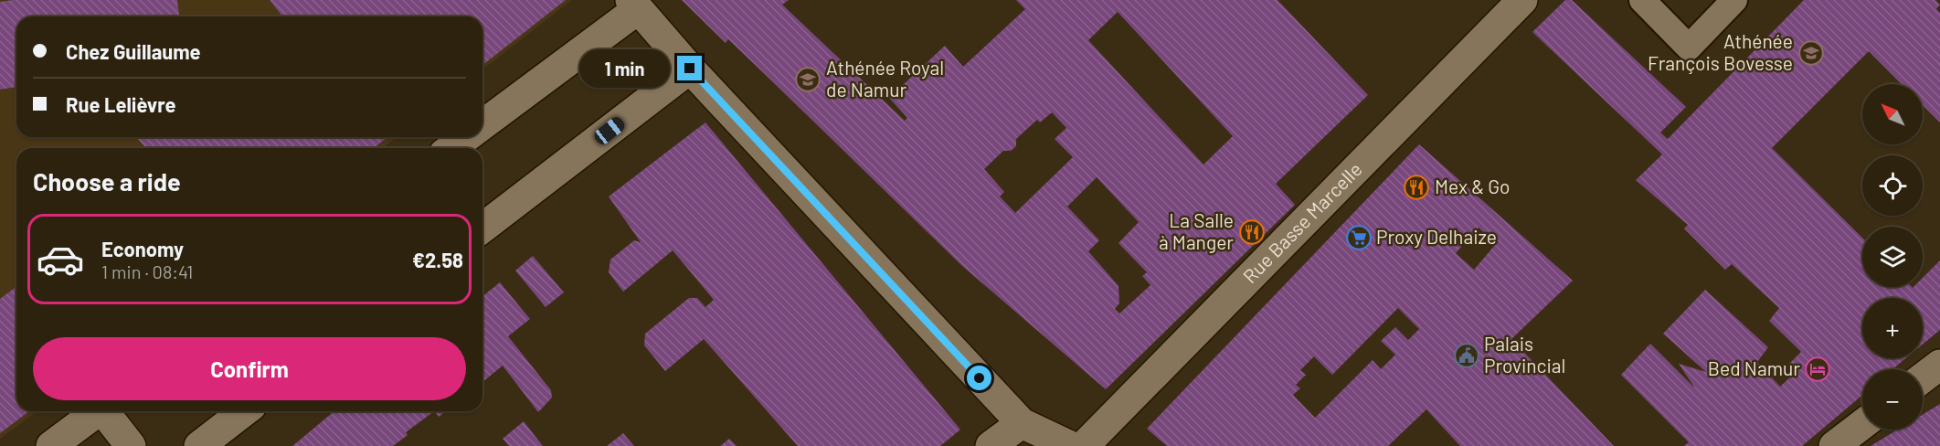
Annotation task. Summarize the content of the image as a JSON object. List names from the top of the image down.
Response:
{
  "streets": {
    "street": ["Rue Basse Marcelle"]
  },
  "places": {
    "school or university": ["Athénée François Bovesse", "Athénée Royal de Namur"],
    "restaurant": ["Mex & Go", "La Salle à Manger"],
    "supermarket": ["Proxy Delhaize"],
    "public building": ["Palais Provincial"],
    "hotel": ["Bed Namur"]
  },
  "north": "top left",
  "page": {
    "banner": ["Chez Guillaume", "Rue Lelièvre"],
    "bubble": "1 min",
    "map_buttons": ["+", "−"],
    "heading": "Choose a ride",
    "list": [
      {
        "name": "Economy",
        "note": "1 min · 08:41",
        "value": "€2.58"
      }
    ],
    "buttons": "Confirm"
  }
}
